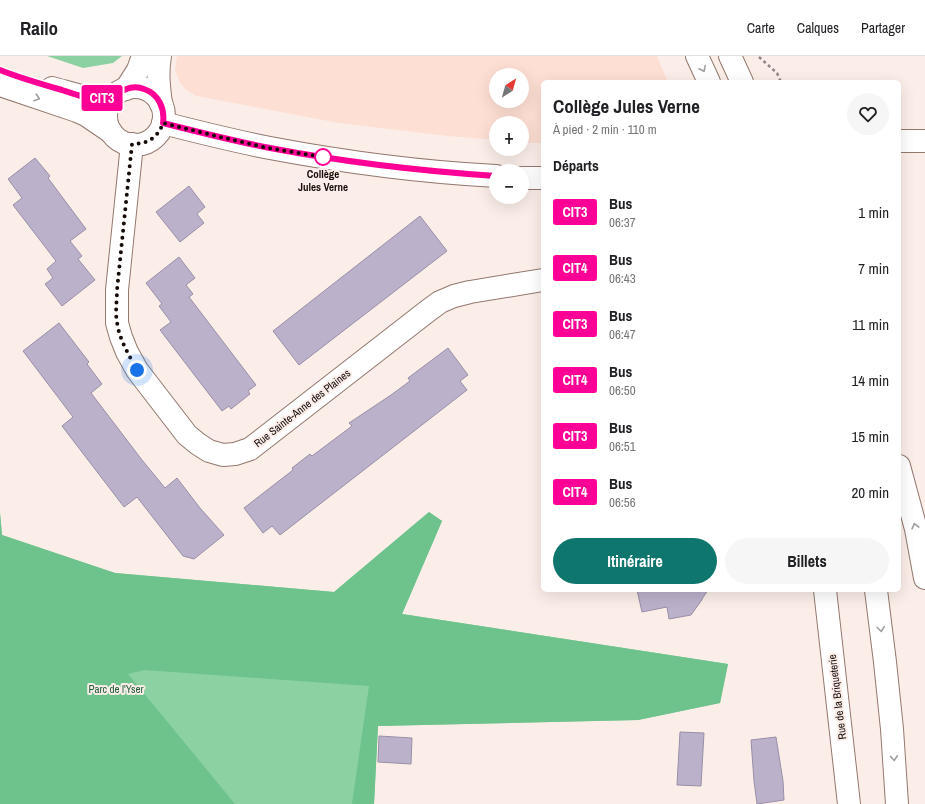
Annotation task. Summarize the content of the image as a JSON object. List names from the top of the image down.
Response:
{
  "streets": {
    "street": ["Rue Sainte-Anne des Plaines", "Rue de la Briqueterie"]
  },
  "parks": ["Parc de l'Yser"],
  "places": ["Collège Jules Verne"],
  "lines": ["bus line CIT3"],
  "north": "top right",
  "page": {
    "header": "Railo",
    "nav": ["Carte", "Calques", "Partager"],
    "on_map": "CIT3",
    "map_buttons": ["+", "−"],
    "heading": [
      ["Collège Jules Verne", "À pied · 2 min · 110 m"],
      "Départs"
    ],
    "list": [
      {
        "mark": "CIT3",
        "name": "Bus",
        "note": "06:37",
        "value": "1 min"
      },
      {
        "mark": "CIT4",
        "name": "Bus",
        "note": "06:43",
        "value": "7 min"
      },
      {
        "mark": "CIT3",
        "name": "Bus",
        "note": "06:47",
        "value": "11 min"
      },
      {
        "mark": "CIT4",
        "name": "Bus",
        "note": "06:50",
        "value": "14 min"
      },
      {
        "mark": "CIT3",
        "name": "Bus",
        "note": "06:51",
        "value": "15 min"
      },
      {
        "mark": "CIT4",
        "name": "Bus",
        "note": "06:56",
        "value": "20 min"
      }
    ],
    "buttons": ["Itinéraire", "Billets"]
  }
}
